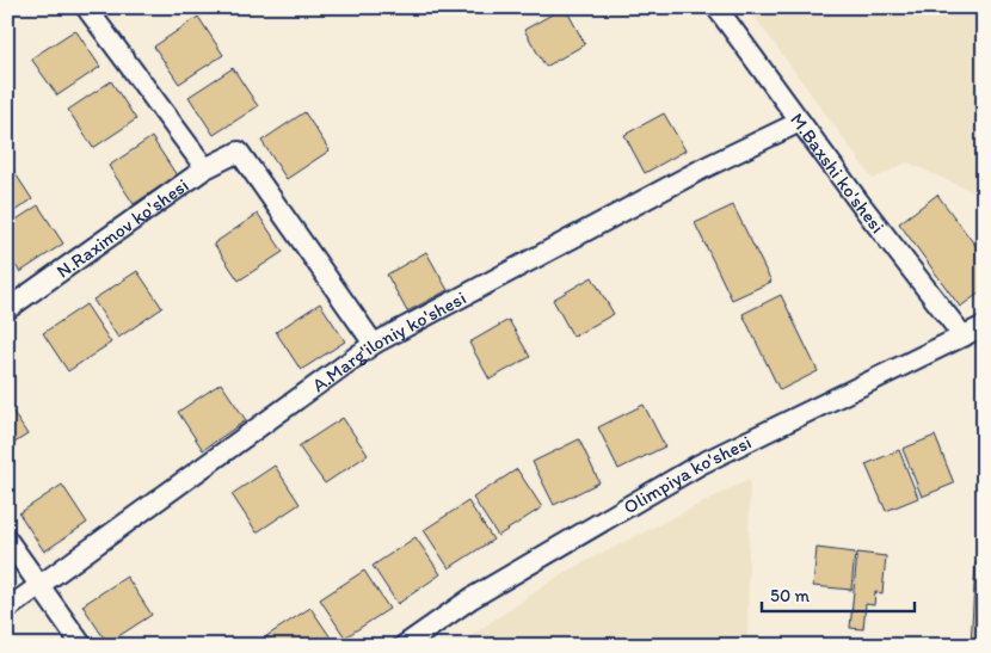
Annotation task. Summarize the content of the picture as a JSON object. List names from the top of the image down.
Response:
{
  "streets": {
    "street": [
      "M.Baxshi ko'shesi",
      "N.Raximov ko'shesi",
      "A.Marg'iloniy ko'shesi",
      "Olimpiya ko'shesi"
    ]
  },
  "crossings": [
    ["M.Baxshi ko'shesi", "A.Marg'iloniy ko'shesi"],
    ["M.Baxshi ko'shesi", "Olimpiya ko'shesi"],
    ["N.Raximov ko'shesi", "A.Marg'iloniy ko'shesi"]
  ],
  "scale_bar": "50 m"
}
